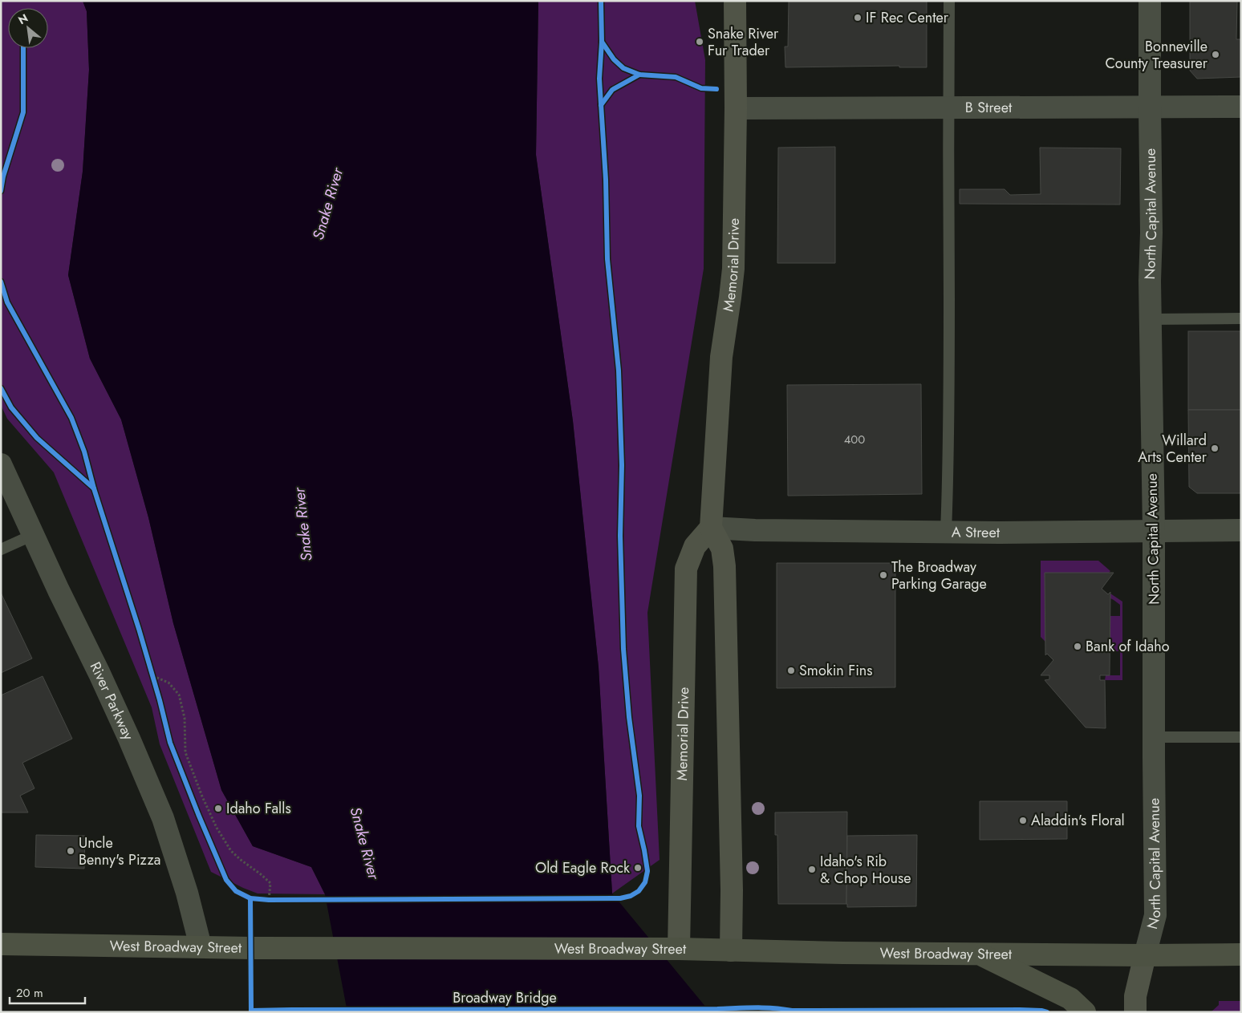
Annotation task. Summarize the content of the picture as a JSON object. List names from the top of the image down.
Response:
{
  "streets": {
    "main road": ["Memorial Drive", "West Broadway Street"],
    "street": [
      "B Street",
      "North Capital Avenue",
      "A Street",
      "River Parkway"
    ],
    "cycle path": ["Broadway Bridge"]
  },
  "crossings": [
    ["B Street", "North Capital Avenue"],
    ["B Street", "Memorial Drive"],
    ["North Capital Avenue", "A Street"],
    ["North Capital Avenue", "West Broadway Street"],
    ["Memorial Drive", "A Street"],
    ["Memorial Drive", "West Broadway Street"],
    ["River Parkway", "West Broadway Street"]
  ],
  "water": ["Snake River"],
  "places": [
    "IF Rec Center",
    "Snake River Fur Trader",
    "Bonneville County Treasurer",
    "Willard Arts Center",
    "The Broadway Parking Garage",
    "Bank of Idaho",
    "Smokin Fins",
    "Idaho Falls",
    "Aladdin's Floral",
    "Uncle Benny's Pizza",
    "Old Eagle Rock",
    "Idaho's Rib & Chop House"
  ],
  "house_numbers": ["400"],
  "scale_bar": "20 m",
  "north": "top left"
}
